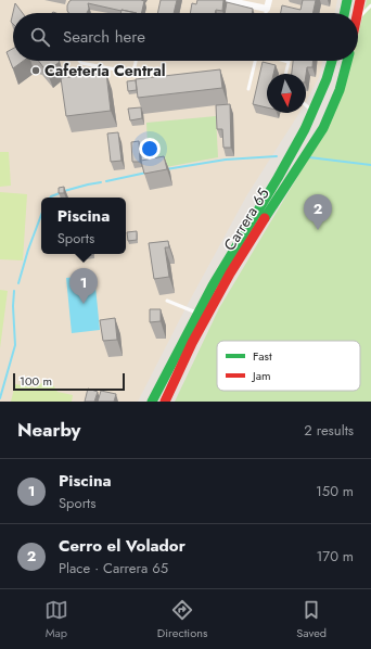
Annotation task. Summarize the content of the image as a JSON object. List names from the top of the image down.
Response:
{
  "streets": {
    "main road": ["Carrera 65"]
  },
  "places": ["Cafetería Central"],
  "legend": ["Fast", "Jam"],
  "scale_bar": "100 m",
  "north": "bottom",
  "page": {
    "search": "Search here",
    "pins": ["2", "1"],
    "popup": ["Piscina", "Sports"],
    "scale": "100 m",
    "heading": ["Nearby", "2 results"],
    "list": [
      {
        "mark": "1",
        "name": "Piscina",
        "note": "Sports",
        "value": "150 m"
      },
      {
        "mark": "2",
        "name": "Cerro el Volador",
        "note": "Place · Carrera 65",
        "value": "170 m"
      }
    ],
    "nav": ["Map", "Directions", "Saved"]
  }
}
